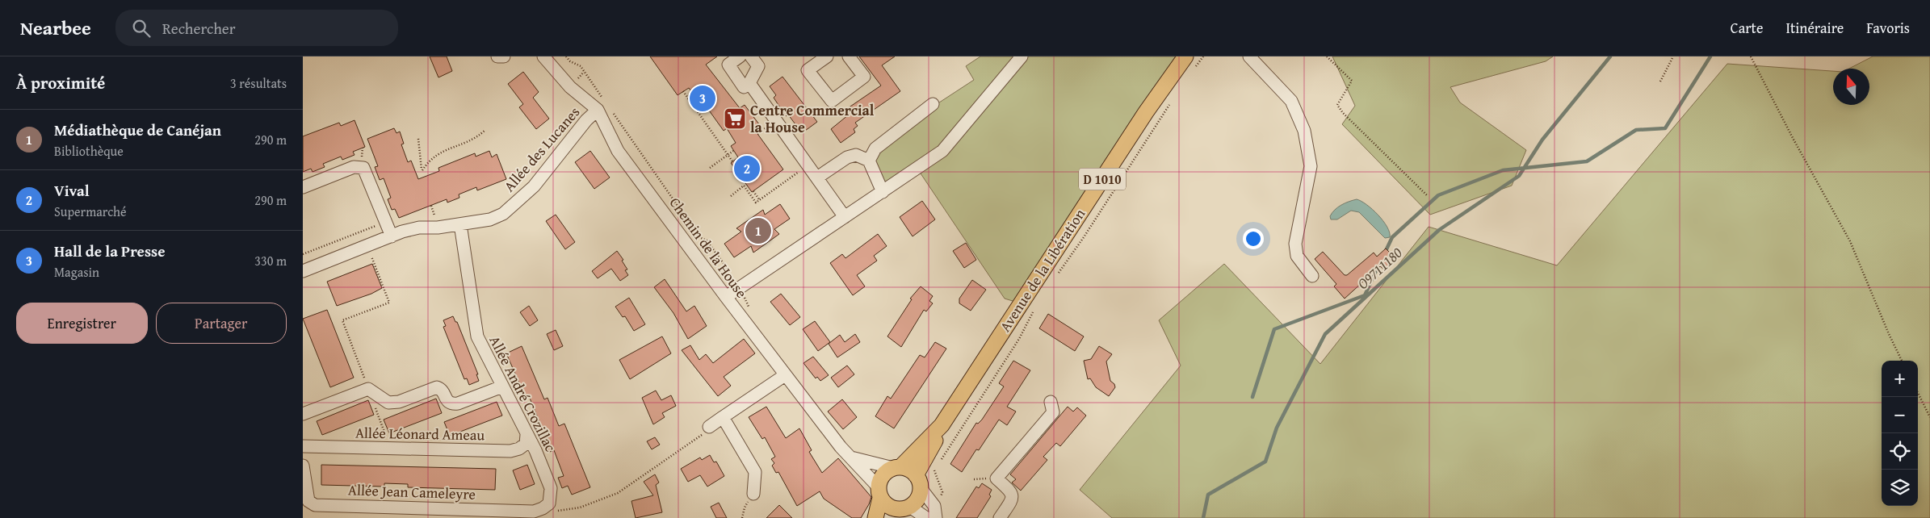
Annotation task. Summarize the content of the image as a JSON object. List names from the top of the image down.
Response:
{
  "streets": {
    "main road": ["D 1010", "Avenue de la Libération"],
    "street": [
      "Allée des Lucanes",
      "Chemin de la House",
      "Allée André Crozillac",
      "Allée Léonard Ameau",
      "Allée Jean Cameleyre"
    ]
  },
  "crossings": [
    ["Allée des Lucanes", "Chemin de la House"],
    ["Allée des Lucanes", "Allée André Crozillac"],
    ["Chemin de la House", "Avenue de la Libération"],
    ["Allée André Crozillac", "Allée Léonard Ameau"],
    ["Allée André Crozillac", "Allée Jean Cameleyre"]
  ],
  "water": ["O9711180"],
  "places": {
    "supermarket": ["Centre Commercial la House"]
  },
  "north": "top",
  "page": {
    "header": "Nearbee",
    "search": "Rechercher",
    "nav": ["Carte", "Itinéraire", "Favoris"],
    "heading": ["À proximité", "3 résultats"],
    "pins": ["3", "2", "1"],
    "list": [
      {
        "mark": "1",
        "name": "Médiathèque de Canéjan",
        "note": "Bibliothèque",
        "value": "290 m"
      },
      {
        "mark": "2",
        "name": "Vival",
        "note": "Supermarché",
        "value": "290 m"
      },
      {
        "mark": "3",
        "name": "Hall de la Presse",
        "note": "Magasin",
        "value": "330 m"
      }
    ],
    "buttons": ["Enregistrer", "Partager"],
    "map_buttons": ["+", "−"]
  }
}
